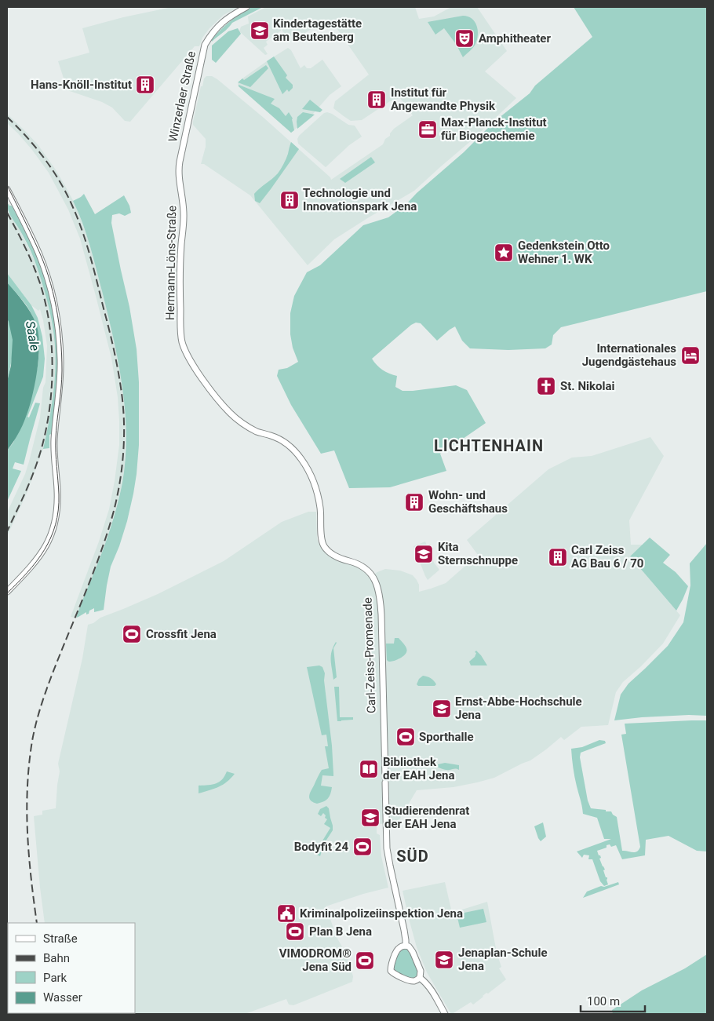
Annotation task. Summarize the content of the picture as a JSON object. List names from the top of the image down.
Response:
{
  "streets": {
    "main road": ["Winzerlaer Straße", "Hermann-Löns-Straße", "Carl-Zeiss-Promenade"]
  },
  "crossings": [
    ["Winzerlaer Straße", "Hermann-Löns-Straße"],
    ["Hermann-Löns-Straße", "Carl-Zeiss-Promenade"]
  ],
  "districts": ["LICHTENHAIN", "SÜD"],
  "water": ["Saale"],
  "places": {
    "school or university": [
      "Kindertagestätte am Beutenberg",
      "Kita Sternschnuppe",
      "Ernst-Abbe-Hochschule Jena",
      "Studierendenrat der EAH Jena",
      "Jenaplan-Schule Jena"
    ],
    "theatre": ["Amphitheater"],
    "building": [
      "Hans-Knöll-Institut",
      "Institut für Angewandte Physik",
      "Technologie und Innovationspark Jena",
      "Wohn- und Geschäftshaus",
      "Carl Zeiss AG Bau 6 / 70"
    ],
    "office": ["Max-Planck-Institut für Biogeochemie"],
    "place": ["Gedenkstein Otto Wehner 1. WK"],
    "hotel": ["Internationales Jugendgästehaus"],
    "church": ["St. Nikolai"],
    "sports": [
      "Crossfit Jena",
      "Sporthalle",
      "Bodyfit 24",
      "Plan B Jena",
      "VIMODROM® Jena Süd"
    ],
    "library": ["Bibliothek der EAH Jena"],
    "public building": ["Kriminalpolizeiinspektion Jena"]
  },
  "legend": [
    "Straße",
    "Bahn",
    "Park",
    "Wasser"
  ],
  "scale_bar": "100 m"
}
